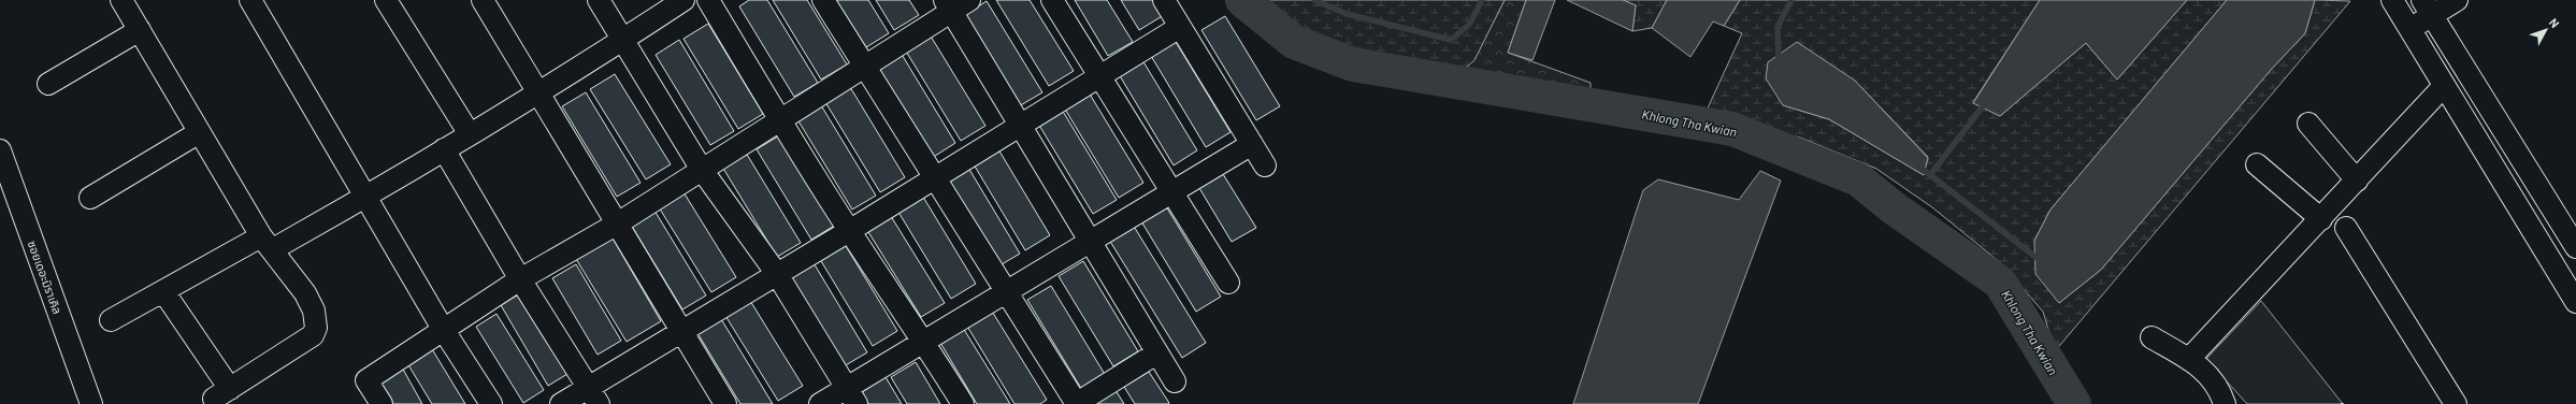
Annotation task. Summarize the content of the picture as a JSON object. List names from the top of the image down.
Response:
{
  "streets": {
    "street": ["ซอยเดอะมิราเคิล"]
  },
  "water": ["Khlong Tha Kwian"],
  "north": "top right"
}
